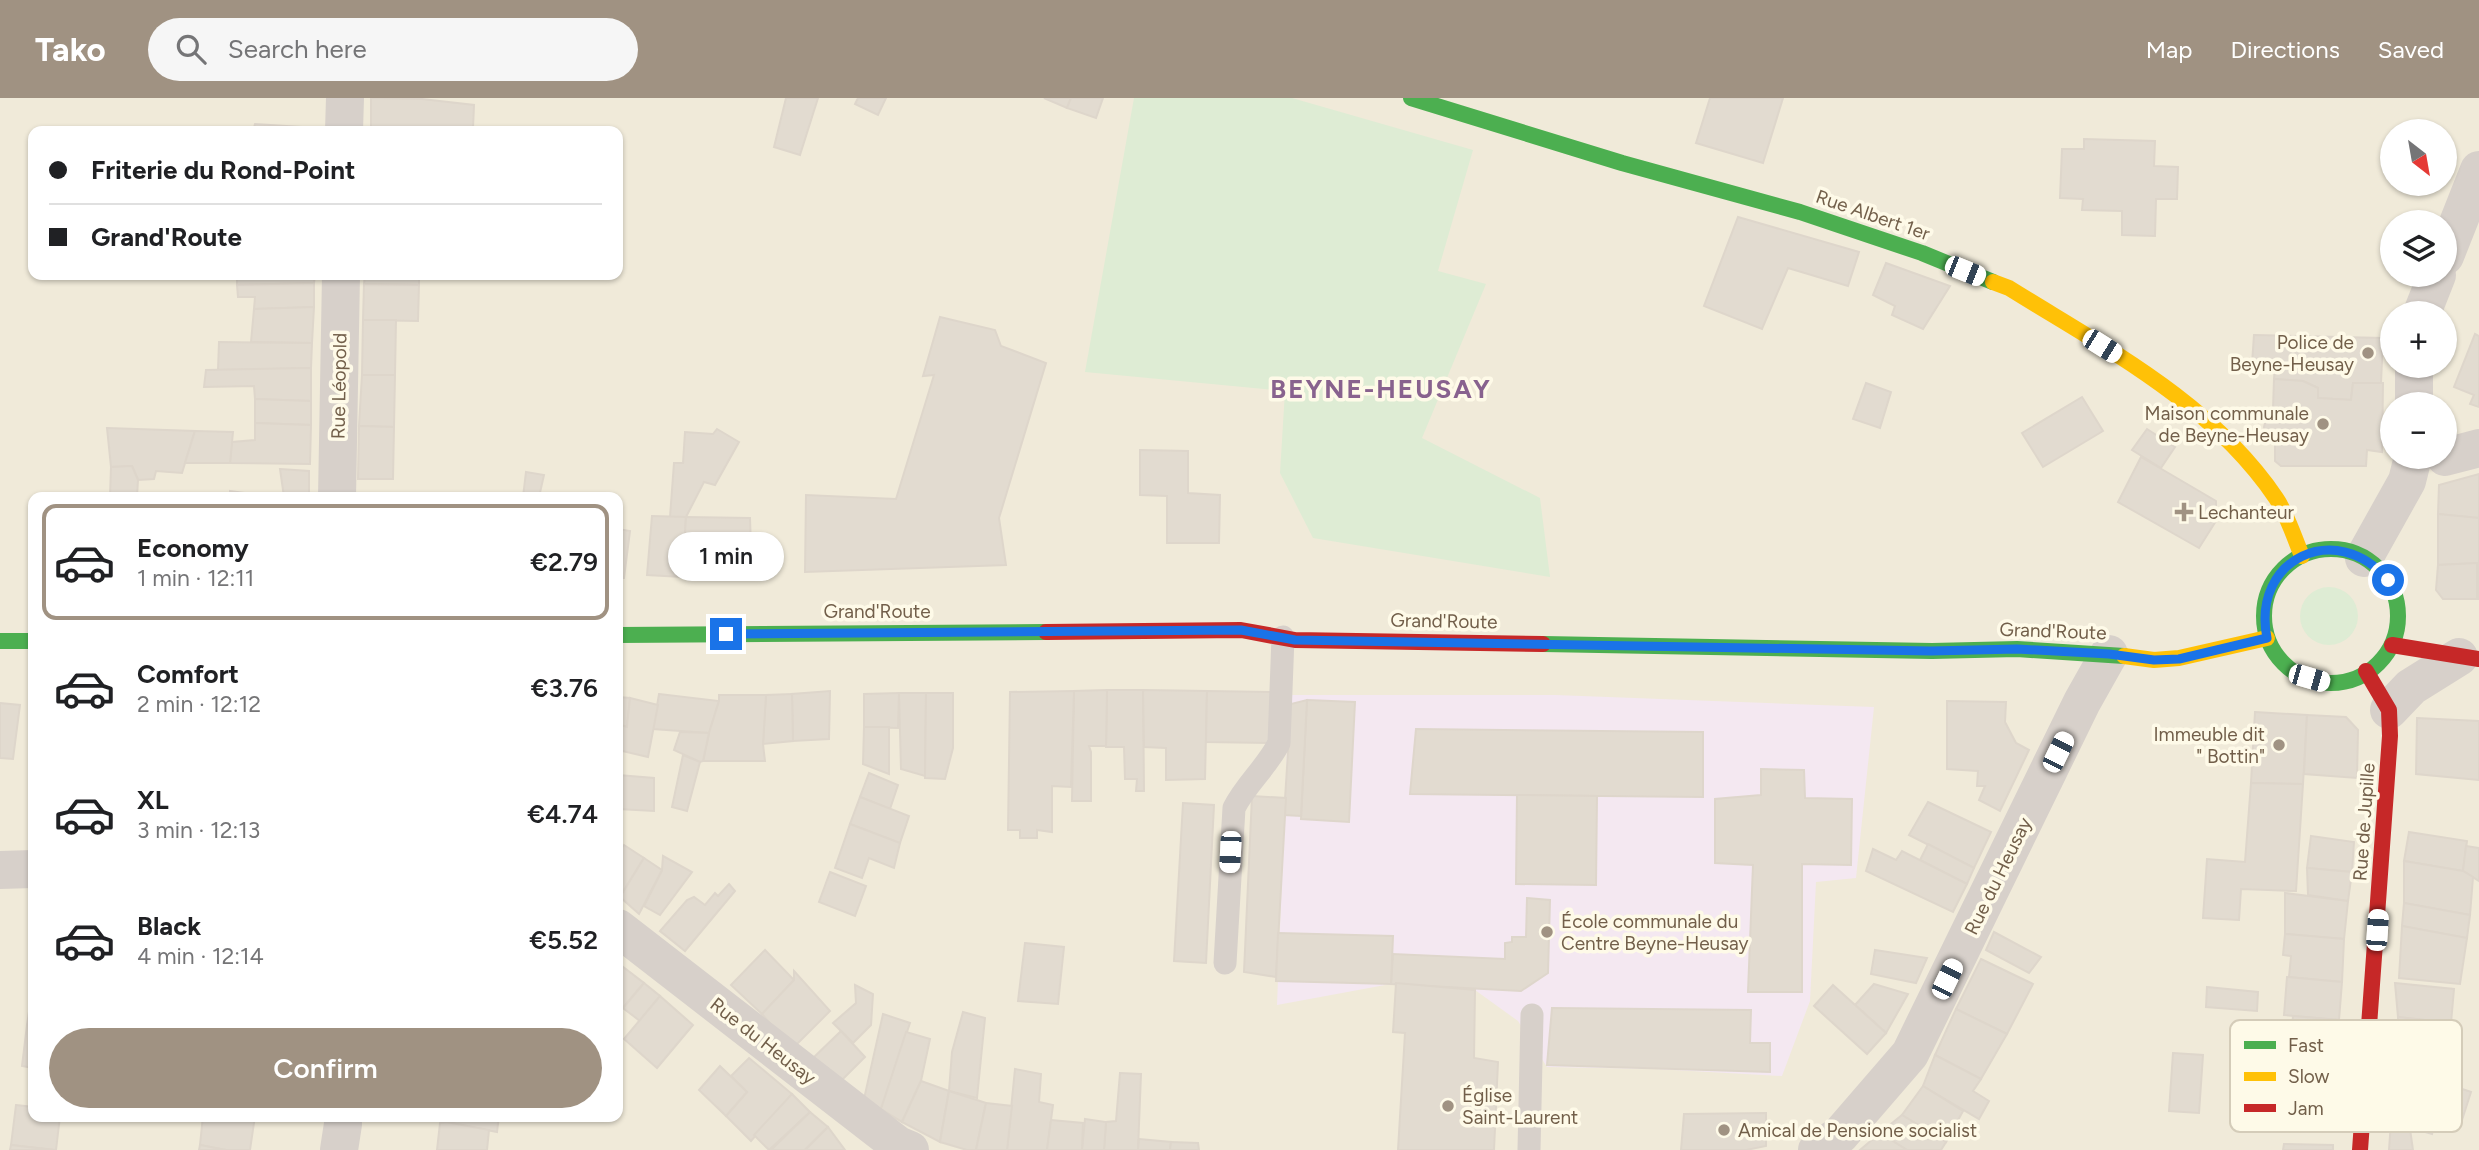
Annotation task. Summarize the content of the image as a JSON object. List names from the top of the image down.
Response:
{
  "streets": {
    "main road": ["Rue Albert 1er", "Grand'Route", "Rue de Jupille"],
    "street": ["Rue Léopold", "Rue du Heusay"]
  },
  "crossings": [
    ["Rue Albert 1er", "Grand'Route"],
    ["Rue Albert 1er", "Rue de Jupille"],
    ["Grand'Route", "Rue de Jupille"],
    ["Grand'Route", "Rue du Heusay"]
  ],
  "districts": ["BEYNE-HEUSAY"],
  "places": {
    "other": [
      "Police de Beyne-Heusay",
      "Maison communale de Beyne-Heusay",
      "Immeuble dit \" Bottin\"",
      "École communale du Centre Beyne-Heusay",
      "Église Saint-Laurent",
      "Amical de Pensione socialist"
    ],
    "health": ["Lechanteur"]
  },
  "legend": ["Fast", "Slow", "Jam"],
  "north": "bottom right",
  "page": {
    "header": "Tako",
    "search": "Search here",
    "nav": ["Map", "Directions", "Saved"],
    "map_buttons": ["+", "−"],
    "banner": ["Friterie du Rond-Point", "Grand'Route"],
    "list": [
      {
        "name": "Economy",
        "note": "1 min · 12:11",
        "value": "€2.79"
      },
      {
        "name": "Comfort",
        "note": "2 min · 12:12",
        "value": "€3.76"
      },
      {
        "name": "XL",
        "note": "3 min · 12:13",
        "value": "€4.74"
      },
      {
        "name": "Black",
        "note": "4 min · 12:14",
        "value": "€5.52"
      }
    ],
    "bubble": "1 min",
    "buttons": "Confirm"
  }
}
